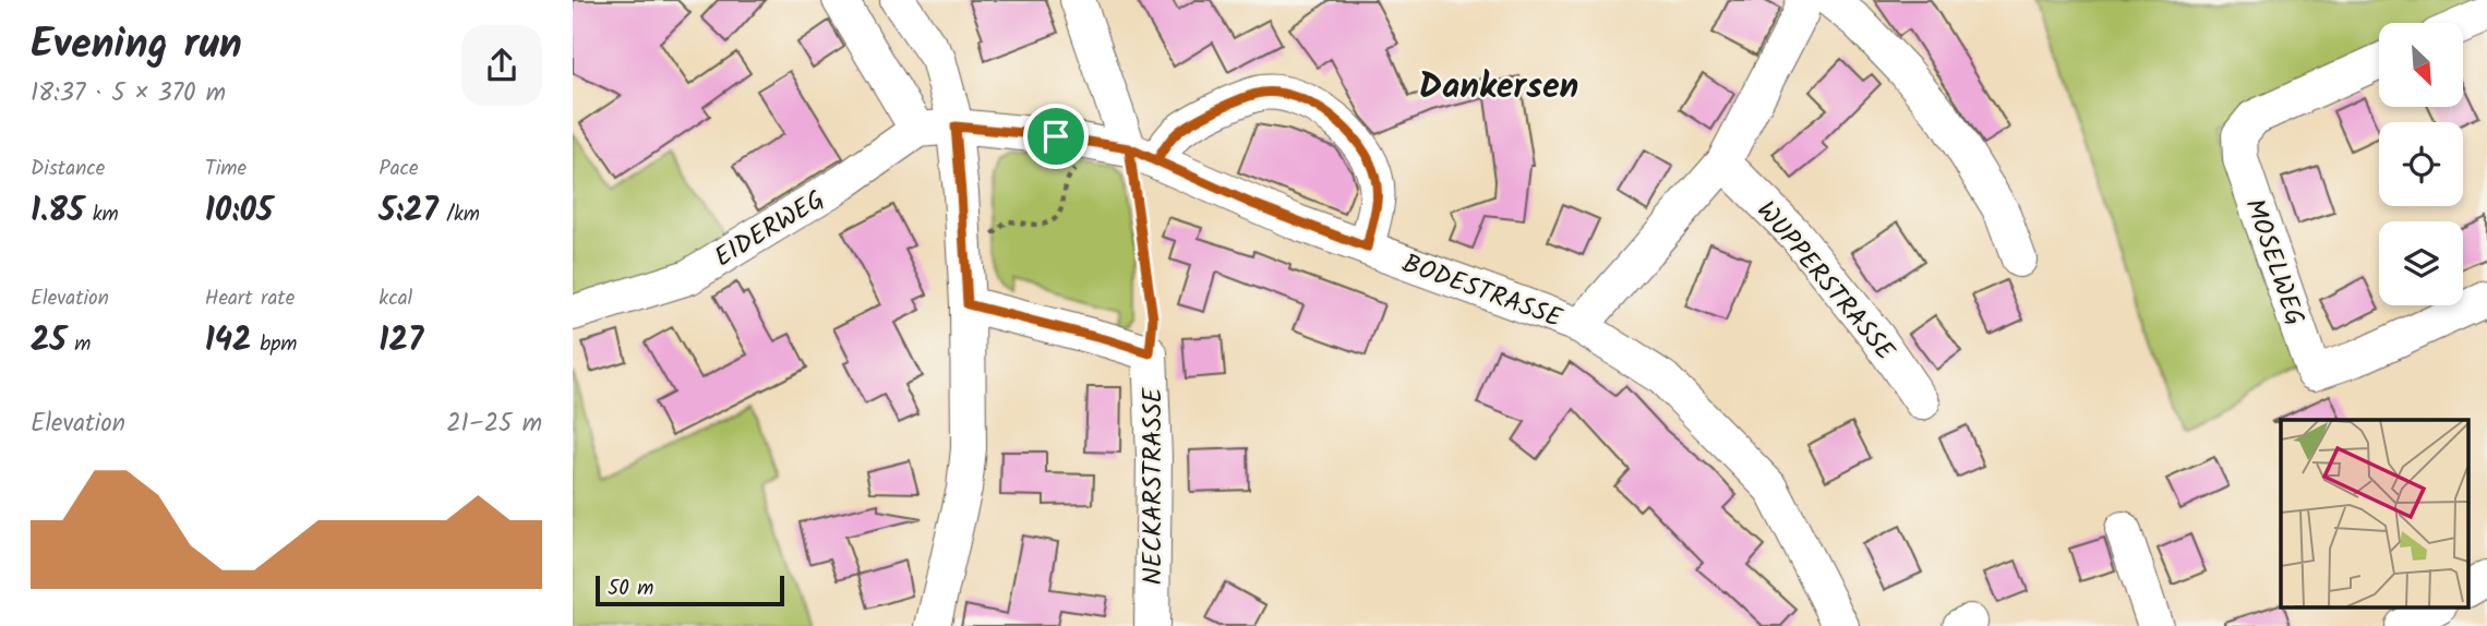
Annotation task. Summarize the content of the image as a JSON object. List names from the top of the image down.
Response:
{
  "streets": {
    "street": [
      "EIDERWEG",
      "MOSELWEG",
      "WUPPERSTRASSE",
      "BODESTRASSE",
      "NECKARSTRASSE"
    ]
  },
  "districts": ["Dankersen"],
  "scale_bar": "50 m",
  "north": "bottom right",
  "page": {
    "heading": ["Evening run", "18:37 · 5 × 370 m"],
    "stats": [
      ["Distance", "1.85 km"],
      ["Time", "10:05"],
      ["Pace", "5:27 /km"],
      ["Elevation", "25 m"],
      ["Heart rate", "142 bpm"],
      ["kcal", "127"]
    ],
    "chart": ["Elevation", "21–25 m"],
    "scale": "50 m"
  }
}
